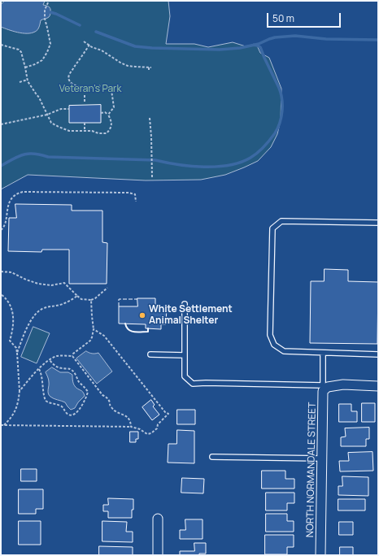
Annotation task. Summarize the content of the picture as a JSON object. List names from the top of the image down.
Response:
{
  "streets": {
    "street": ["NORTH NORMANDALE STREET"]
  },
  "parks": ["Veteran's Park"],
  "places": ["White Settlement Animal Shelter"],
  "scale_bar": "50 m"
}
